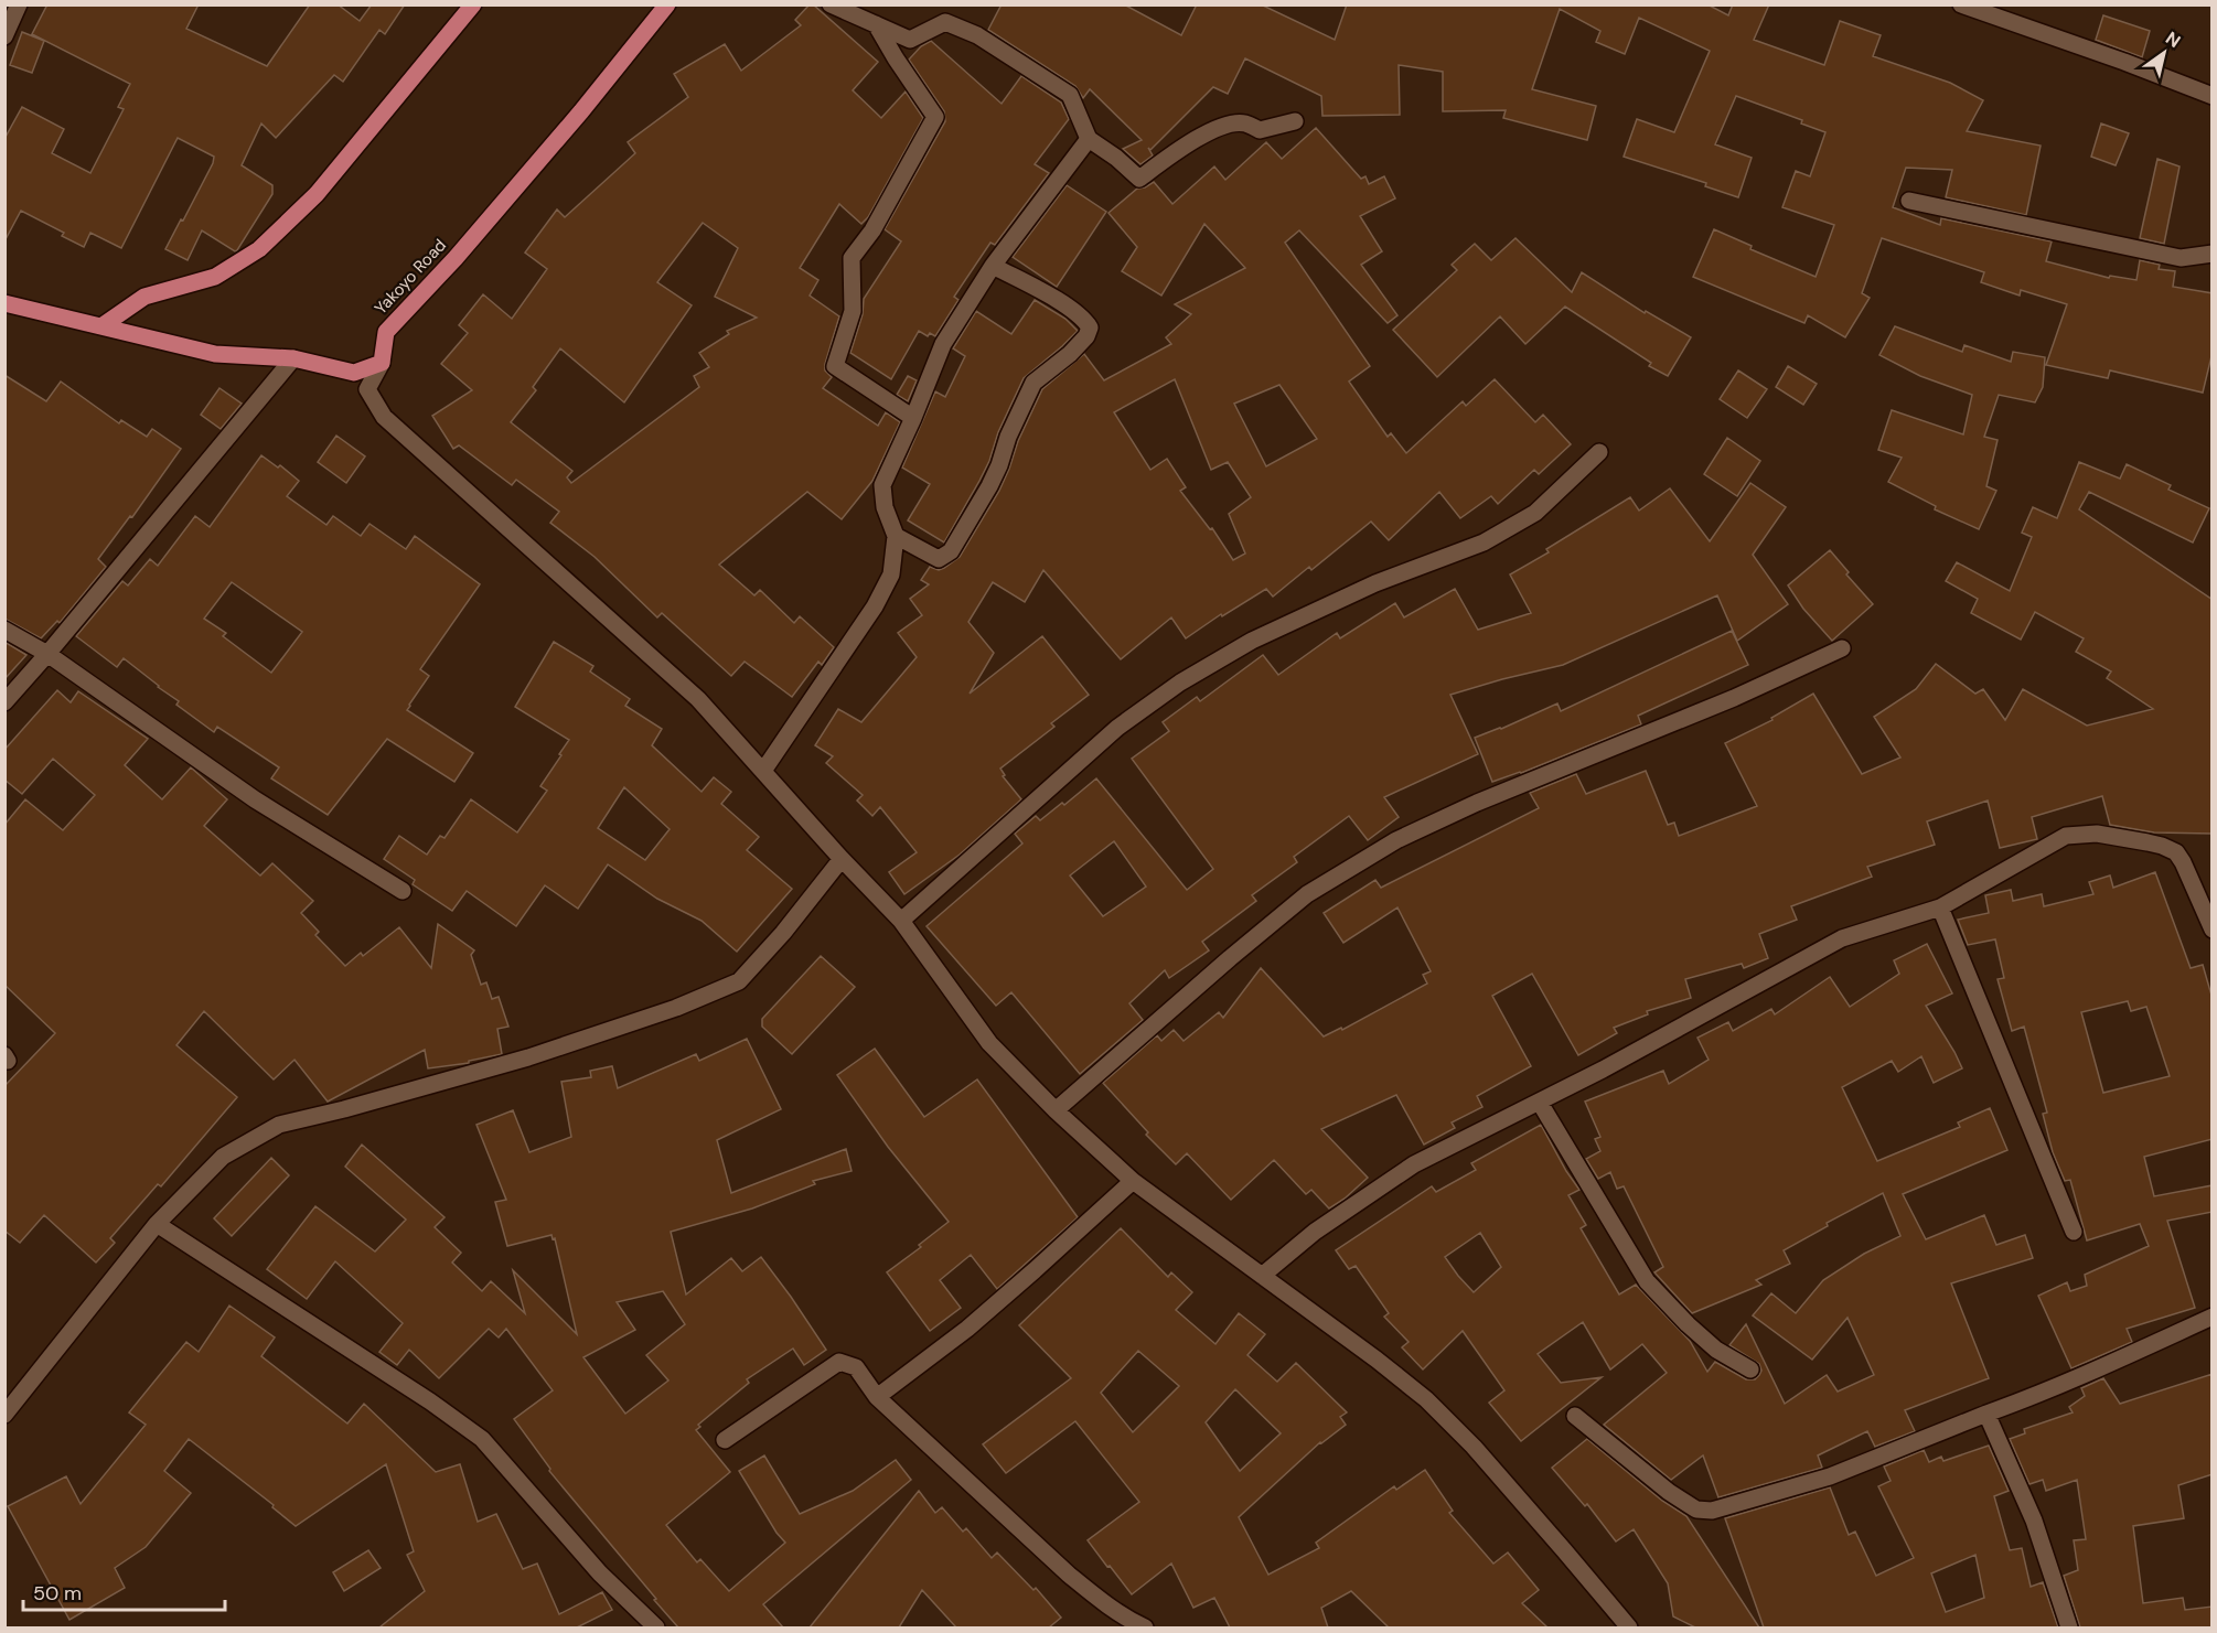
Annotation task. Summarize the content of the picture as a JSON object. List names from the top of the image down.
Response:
{
  "streets": {
    "main road": ["Yakoyo Road"]
  },
  "scale_bar": "50 m",
  "north": "top right"
}
